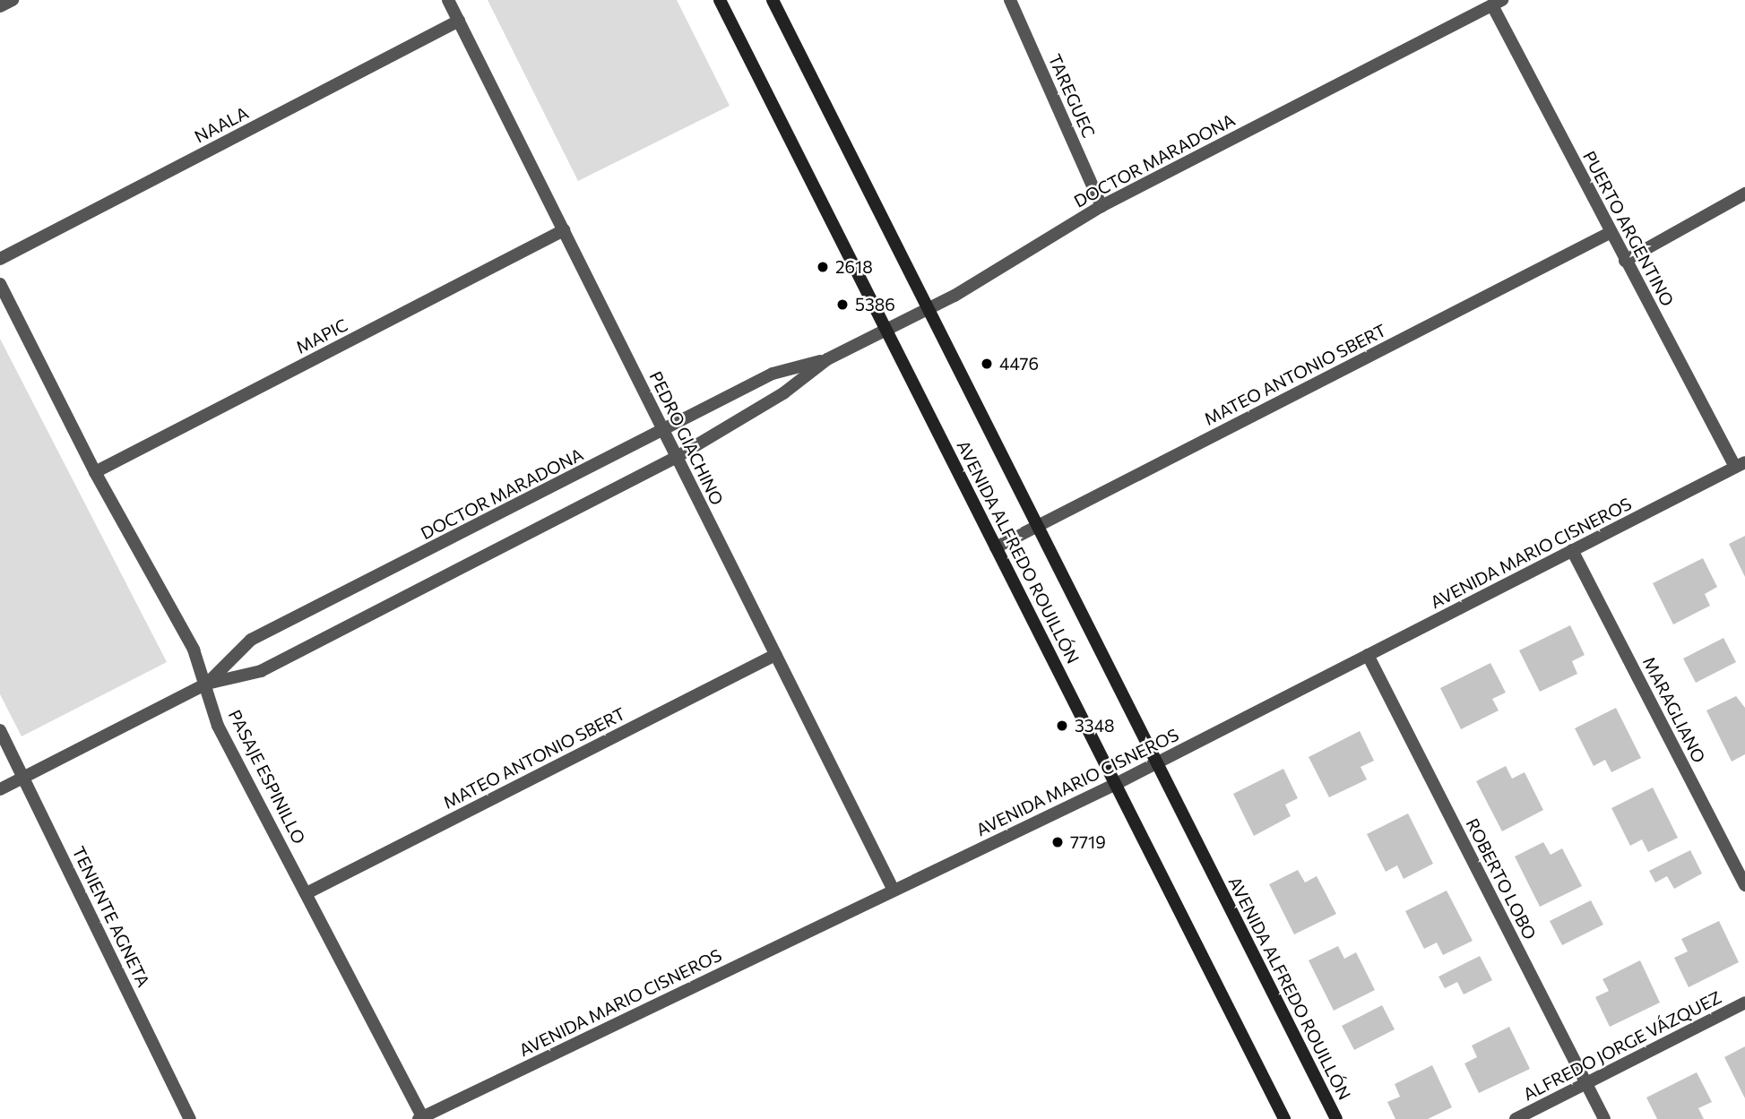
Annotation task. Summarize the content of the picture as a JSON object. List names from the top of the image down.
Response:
{
  "streets": {
    "street": [
      "TAREGUEC",
      "NAALA",
      "DOCTOR MARADONA",
      "PUERTO ARGENTINO",
      "MAPIC",
      "MATEO ANTONIO SBERT",
      "PEDRO GIACHINO",
      "AVENIDA ALFREDO ROUILLÓN",
      "AVENIDA MARIO CISNEROS",
      "MARAGLIANO",
      "PASAJE ESPINILLO",
      "ROBERTO LOBO",
      "TENIENTE AGNETA",
      "ALFREDO JORGE VÁZQUEZ"
    ]
  },
  "crossings": [
    ["TAREGUEC", "DOCTOR MARADONA"],
    ["NAALA", "PEDRO GIACHINO"],
    ["DOCTOR MARADONA", "PUERTO ARGENTINO"],
    ["DOCTOR MARADONA", "PEDRO GIACHINO"],
    ["DOCTOR MARADONA", "AVENIDA ALFREDO ROUILLÓN"],
    ["DOCTOR MARADONA", "PASAJE ESPINILLO"],
    ["DOCTOR MARADONA", "TENIENTE AGNETA"],
    ["PUERTO ARGENTINO", "MATEO ANTONIO SBERT"],
    ["PUERTO ARGENTINO", "AVENIDA MARIO CISNEROS"],
    ["MAPIC", "PEDRO GIACHINO"],
    ["MAPIC", "PASAJE ESPINILLO"],
    ["MATEO ANTONIO SBERT", "PEDRO GIACHINO"],
    ["MATEO ANTONIO SBERT", "AVENIDA ALFREDO ROUILLÓN"],
    ["MATEO ANTONIO SBERT", "PASAJE ESPINILLO"],
    ["PEDRO GIACHINO", "AVENIDA MARIO CISNEROS"],
    ["AVENIDA ALFREDO ROUILLÓN", "AVENIDA MARIO CISNEROS"],
    ["AVENIDA MARIO CISNEROS", "MARAGLIANO"],
    ["AVENIDA MARIO CISNEROS", "PASAJE ESPINILLO"],
    ["AVENIDA MARIO CISNEROS", "ROBERTO LOBO"],
    ["ROBERTO LOBO", "ALFREDO JORGE VÁZQUEZ"]
  ],
  "places": [
    "2618",
    "5386",
    "4476",
    "3348",
    "7719"
  ]
}
